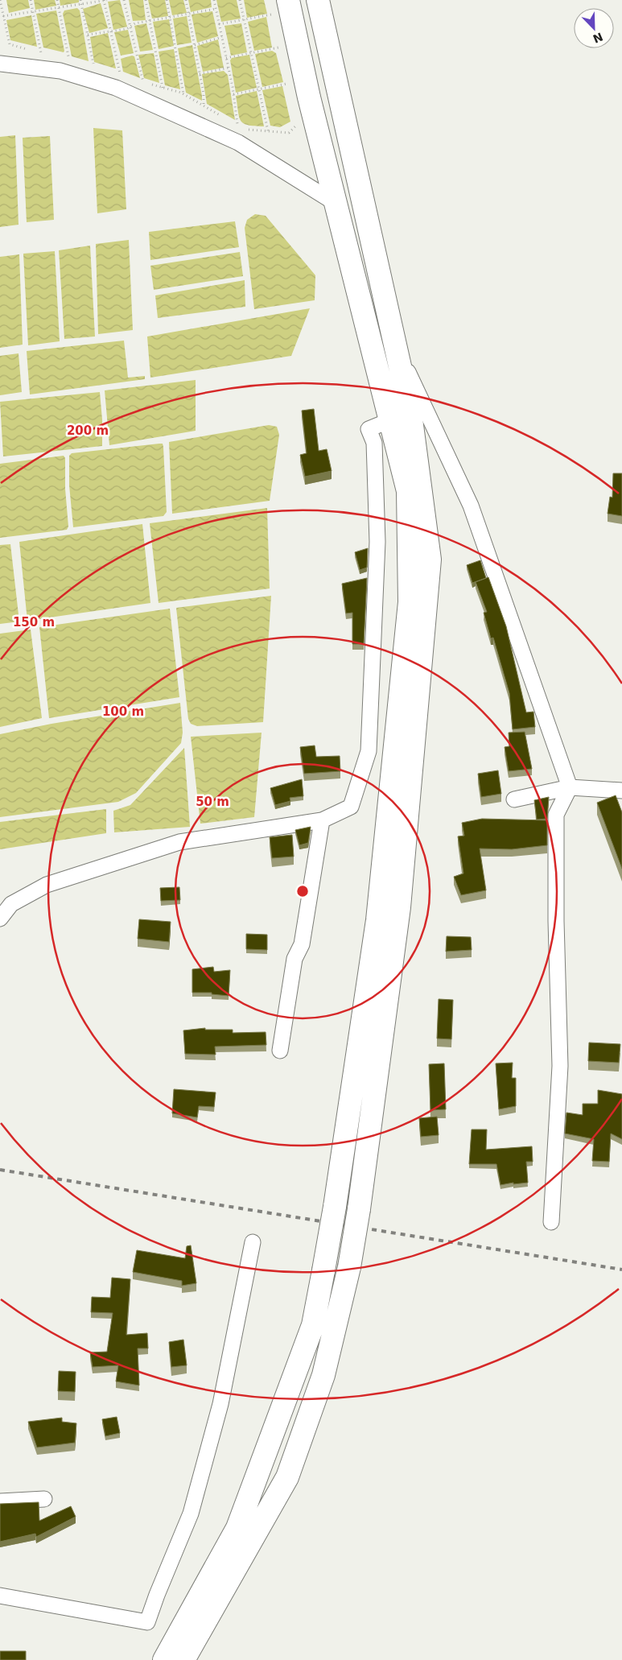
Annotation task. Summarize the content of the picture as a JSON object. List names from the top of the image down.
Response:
{
  "north": "bottom right",
  "rings": [
    "200 m",
    "150 m",
    "100 m",
    "50 m"
  ]
}
